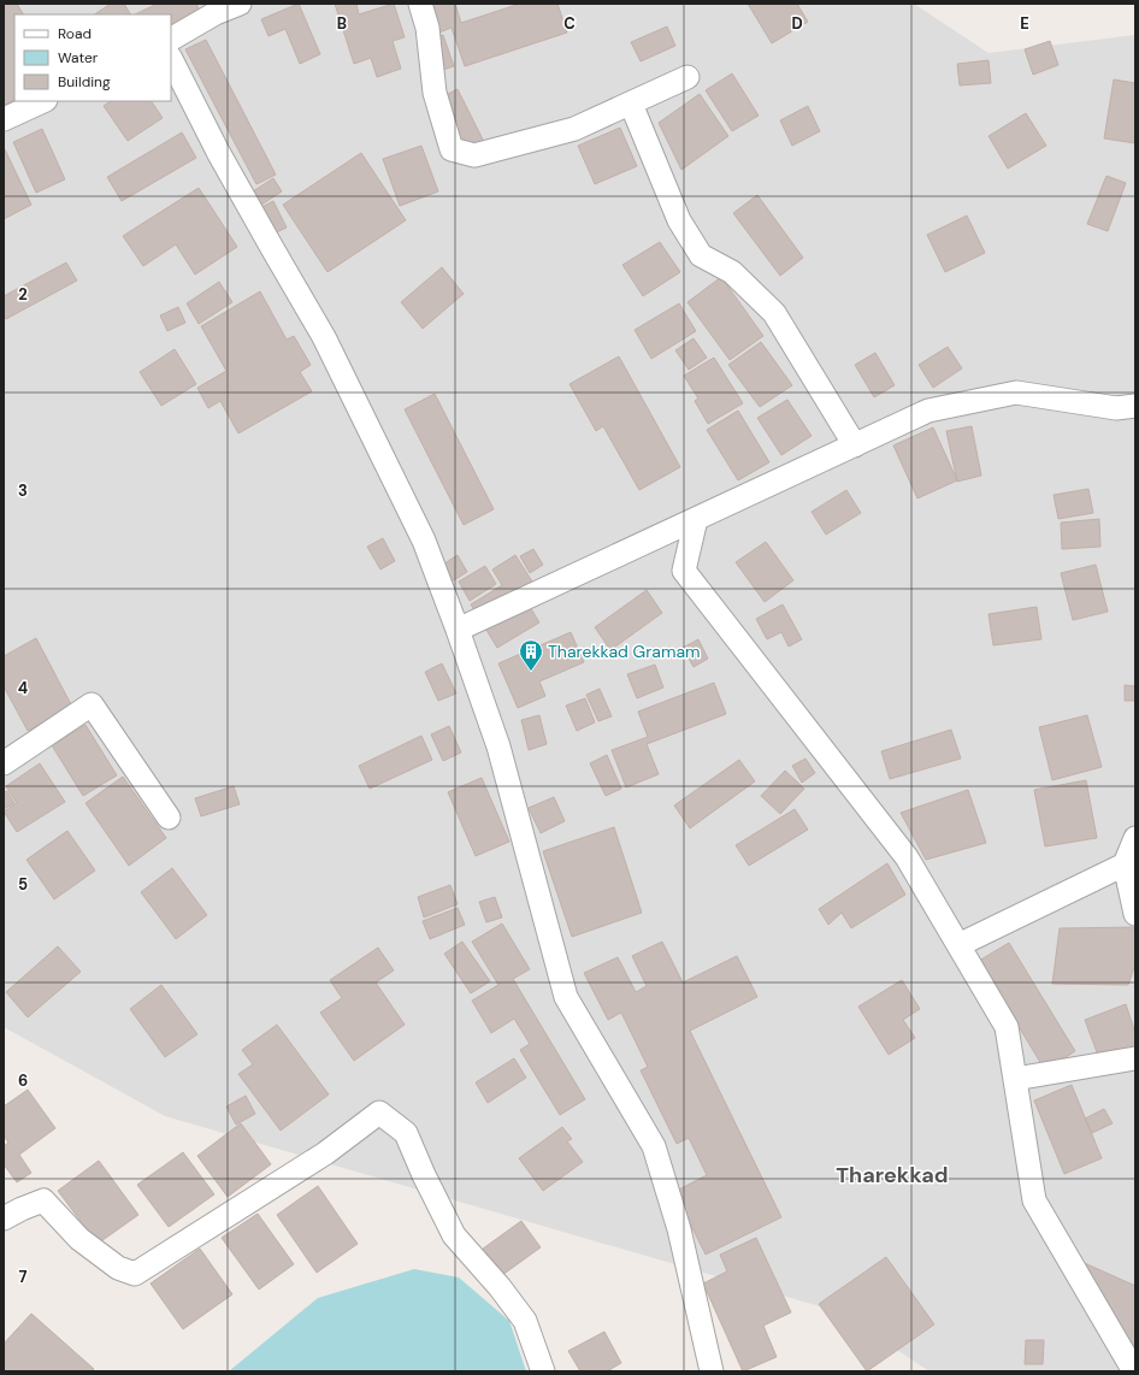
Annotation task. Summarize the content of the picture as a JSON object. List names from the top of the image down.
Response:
{
  "districts": ["Tharekkad"],
  "places": {
    "building": ["Tharekkad Gramam"]
  },
  "legend": ["Road", "Water", "Building"],
  "grid": {
    "columns": [
      "B",
      "C",
      "D",
      "E"
    ],
    "rows": [
      "2",
      "3",
      "4",
      "5",
      "6",
      "7"
    ]
  }
}
